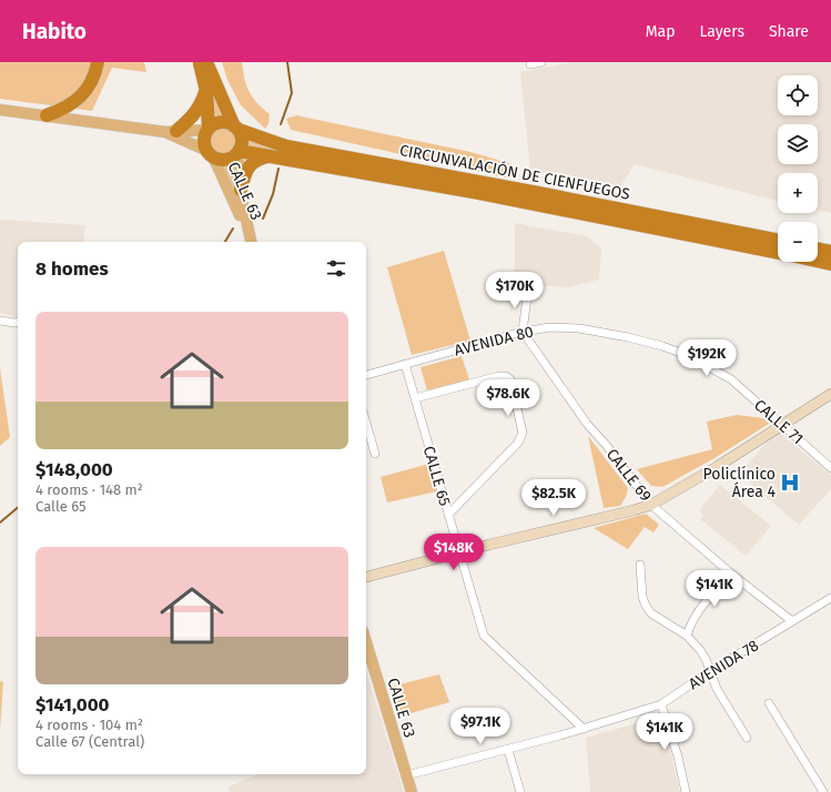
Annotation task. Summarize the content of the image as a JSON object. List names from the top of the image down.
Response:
{
  "streets": {
    "highway": ["CIRCUNVALACIÓN DE CIENFUEGOS"],
    "main road": ["CALLE 63"],
    "street": [
      "AVENIDA 80",
      "CALLE 71",
      "CALLE 69",
      "CALLE 65",
      "AVENIDA 78"
    ]
  },
  "crossings": [
    ["CIRCUNVALACIÓN DE CIENFUEGOS", "CALLE 63"],
    ["CALLE 63", "AVENIDA 78"],
    ["AVENIDA 80", "CALLE 71"],
    ["AVENIDA 80", "CALLE 69"],
    ["AVENIDA 80", "CALLE 65"],
    ["CALLE 69", "AVENIDA 78"],
    ["CALLE 65", "AVENIDA 78"]
  ],
  "places": {
    "hospital": ["Policlínico Área 4"]
  },
  "page": {
    "header": "Habito",
    "nav": ["Map", "Layers", "Share"],
    "map_buttons": ["+", "−"],
    "heading": "8 homes",
    "price": [
      "$170K",
      "$192K",
      "$78.6K",
      "$82.5K",
      "$148K",
      "$141K",
      "$97.1K",
      "$141K"
    ],
    "list": [
      {
        "name": "$148,000",
        "note": "4 rooms · 148 m² · Calle 65"
      },
      {
        "name": "$141,000",
        "note": "4 rooms · 104 m² · Calle 67 (Central)"
      }
    ]
  }
}
